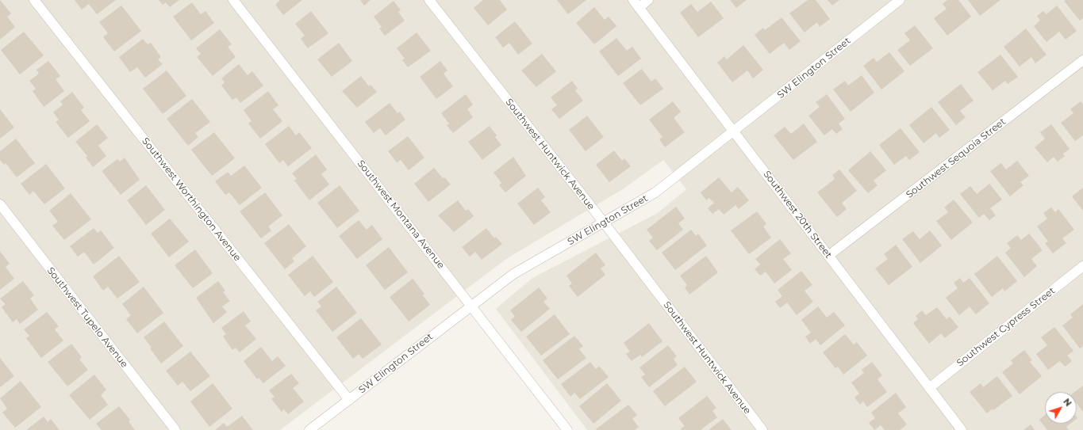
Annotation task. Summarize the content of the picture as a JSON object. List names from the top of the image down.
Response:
{
  "streets": {
    "street": [
      "SW Elington Street",
      "Southwest Huntwick Avenue",
      "Southwest Sequoia Street",
      "Southwest Worthington Avenue",
      "Southwest Montana Avenue",
      "Southwest 20th Street",
      "Southwest Tupelo Avenue",
      "Southwest Cypress Street"
    ]
  },
  "crossings": [
    ["SW Elington Street", "Southwest Huntwick Avenue"],
    ["SW Elington Street", "Southwest Worthington Avenue"],
    ["SW Elington Street", "Southwest Montana Avenue"],
    ["SW Elington Street", "Southwest 20th Street"],
    ["Southwest Sequoia Street", "Southwest 20th Street"],
    ["Southwest 20th Street", "Southwest Cypress Street"]
  ],
  "north": "top right"
}
